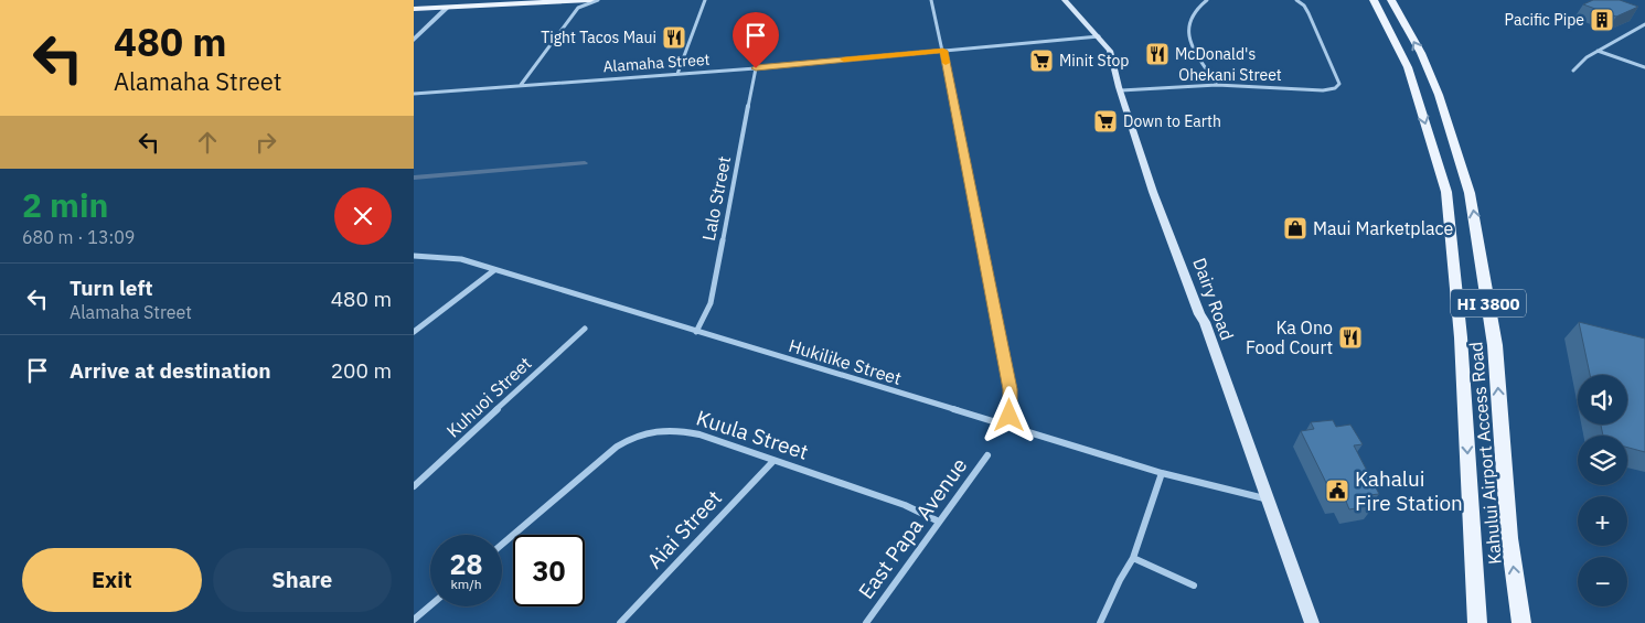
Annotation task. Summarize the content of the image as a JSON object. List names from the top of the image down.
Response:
{
  "streets": {
    "main road": ["Dairy Road", "HI 3800", "Kahului Airport Access Road"],
    "street": [
      "Alamaha Street",
      "Ohekani Street",
      "Lalo Street",
      "Hukilike Street",
      "Kuhuoi Street",
      "Kuula Street",
      "East Papa Avenue",
      "Aiai Street"
    ]
  },
  "crossings": [
    ["Alamaha Street", "Lalo Street"],
    ["Alamaha Street", "Dairy Road"],
    ["Ohekani Street", "Dairy Road"],
    ["Lalo Street", "Hukilike Street"],
    ["Dairy Road", "Hukilike Street"],
    ["Kuula Street", "East Papa Avenue"],
    ["Kuula Street", "Aiai Street"]
  ],
  "places": {
    "building": ["Pacific Pipe"],
    "restaurant": ["Tight Tacos Maui", "McDonald's", "Ka Ono Food Court"],
    "supermarket": ["Minit Stop", "Down to Earth"],
    "shop": ["Maui Marketplace"],
    "public building": ["Kahalui Fire Station"]
  },
  "page": {
    "turn": ["480 m", "Alamaha Street"],
    "heading": ["2 min", "680 m · 13:09"],
    "list": [
      {
        "name": "Turn left",
        "note": "Alamaha Street",
        "value": "480 m"
      },
      {
        "name": "Arrive at destination",
        "value": "200 m"
      }
    ],
    "map_buttons": ["+", "−"],
    "speed": "28 km/h",
    "limit": "30",
    "buttons": ["Exit", "Share"]
  }
}
